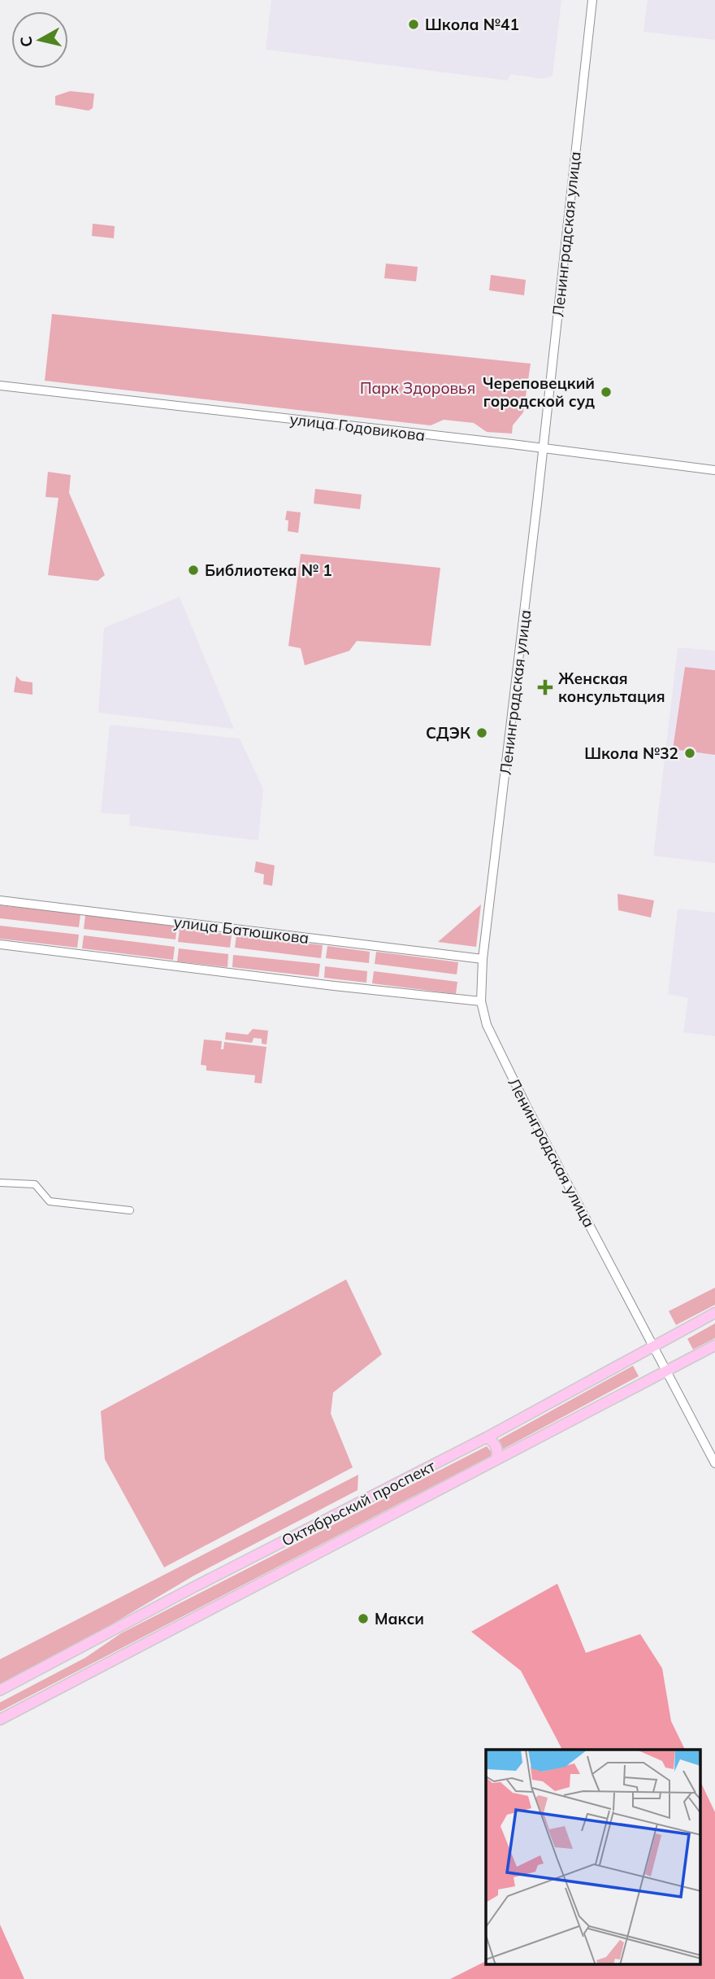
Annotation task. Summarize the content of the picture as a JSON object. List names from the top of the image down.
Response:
{
  "streets": {
    "main road": ["Октябрьский проспект"],
    "street": ["Ленинградская улица", "улица Годовикова", "улица Батюшкова"]
  },
  "crossings": [
    ["Ленинградская улица", "улица Годовикова"],
    ["Ленинградская улица", "улица Батюшкова"],
    ["Ленинградская улица", "Октябрьский проспект"]
  ],
  "parks": ["Парк Здоровья"],
  "places": {
    "other": [
      "Школа №41",
      "Череповецкий городской суд",
      "Библиотека № 1",
      "СДЭК",
      "Школа №32",
      "Макси"
    ],
    "health": ["Женская консультация"]
  },
  "north": "left"
}
